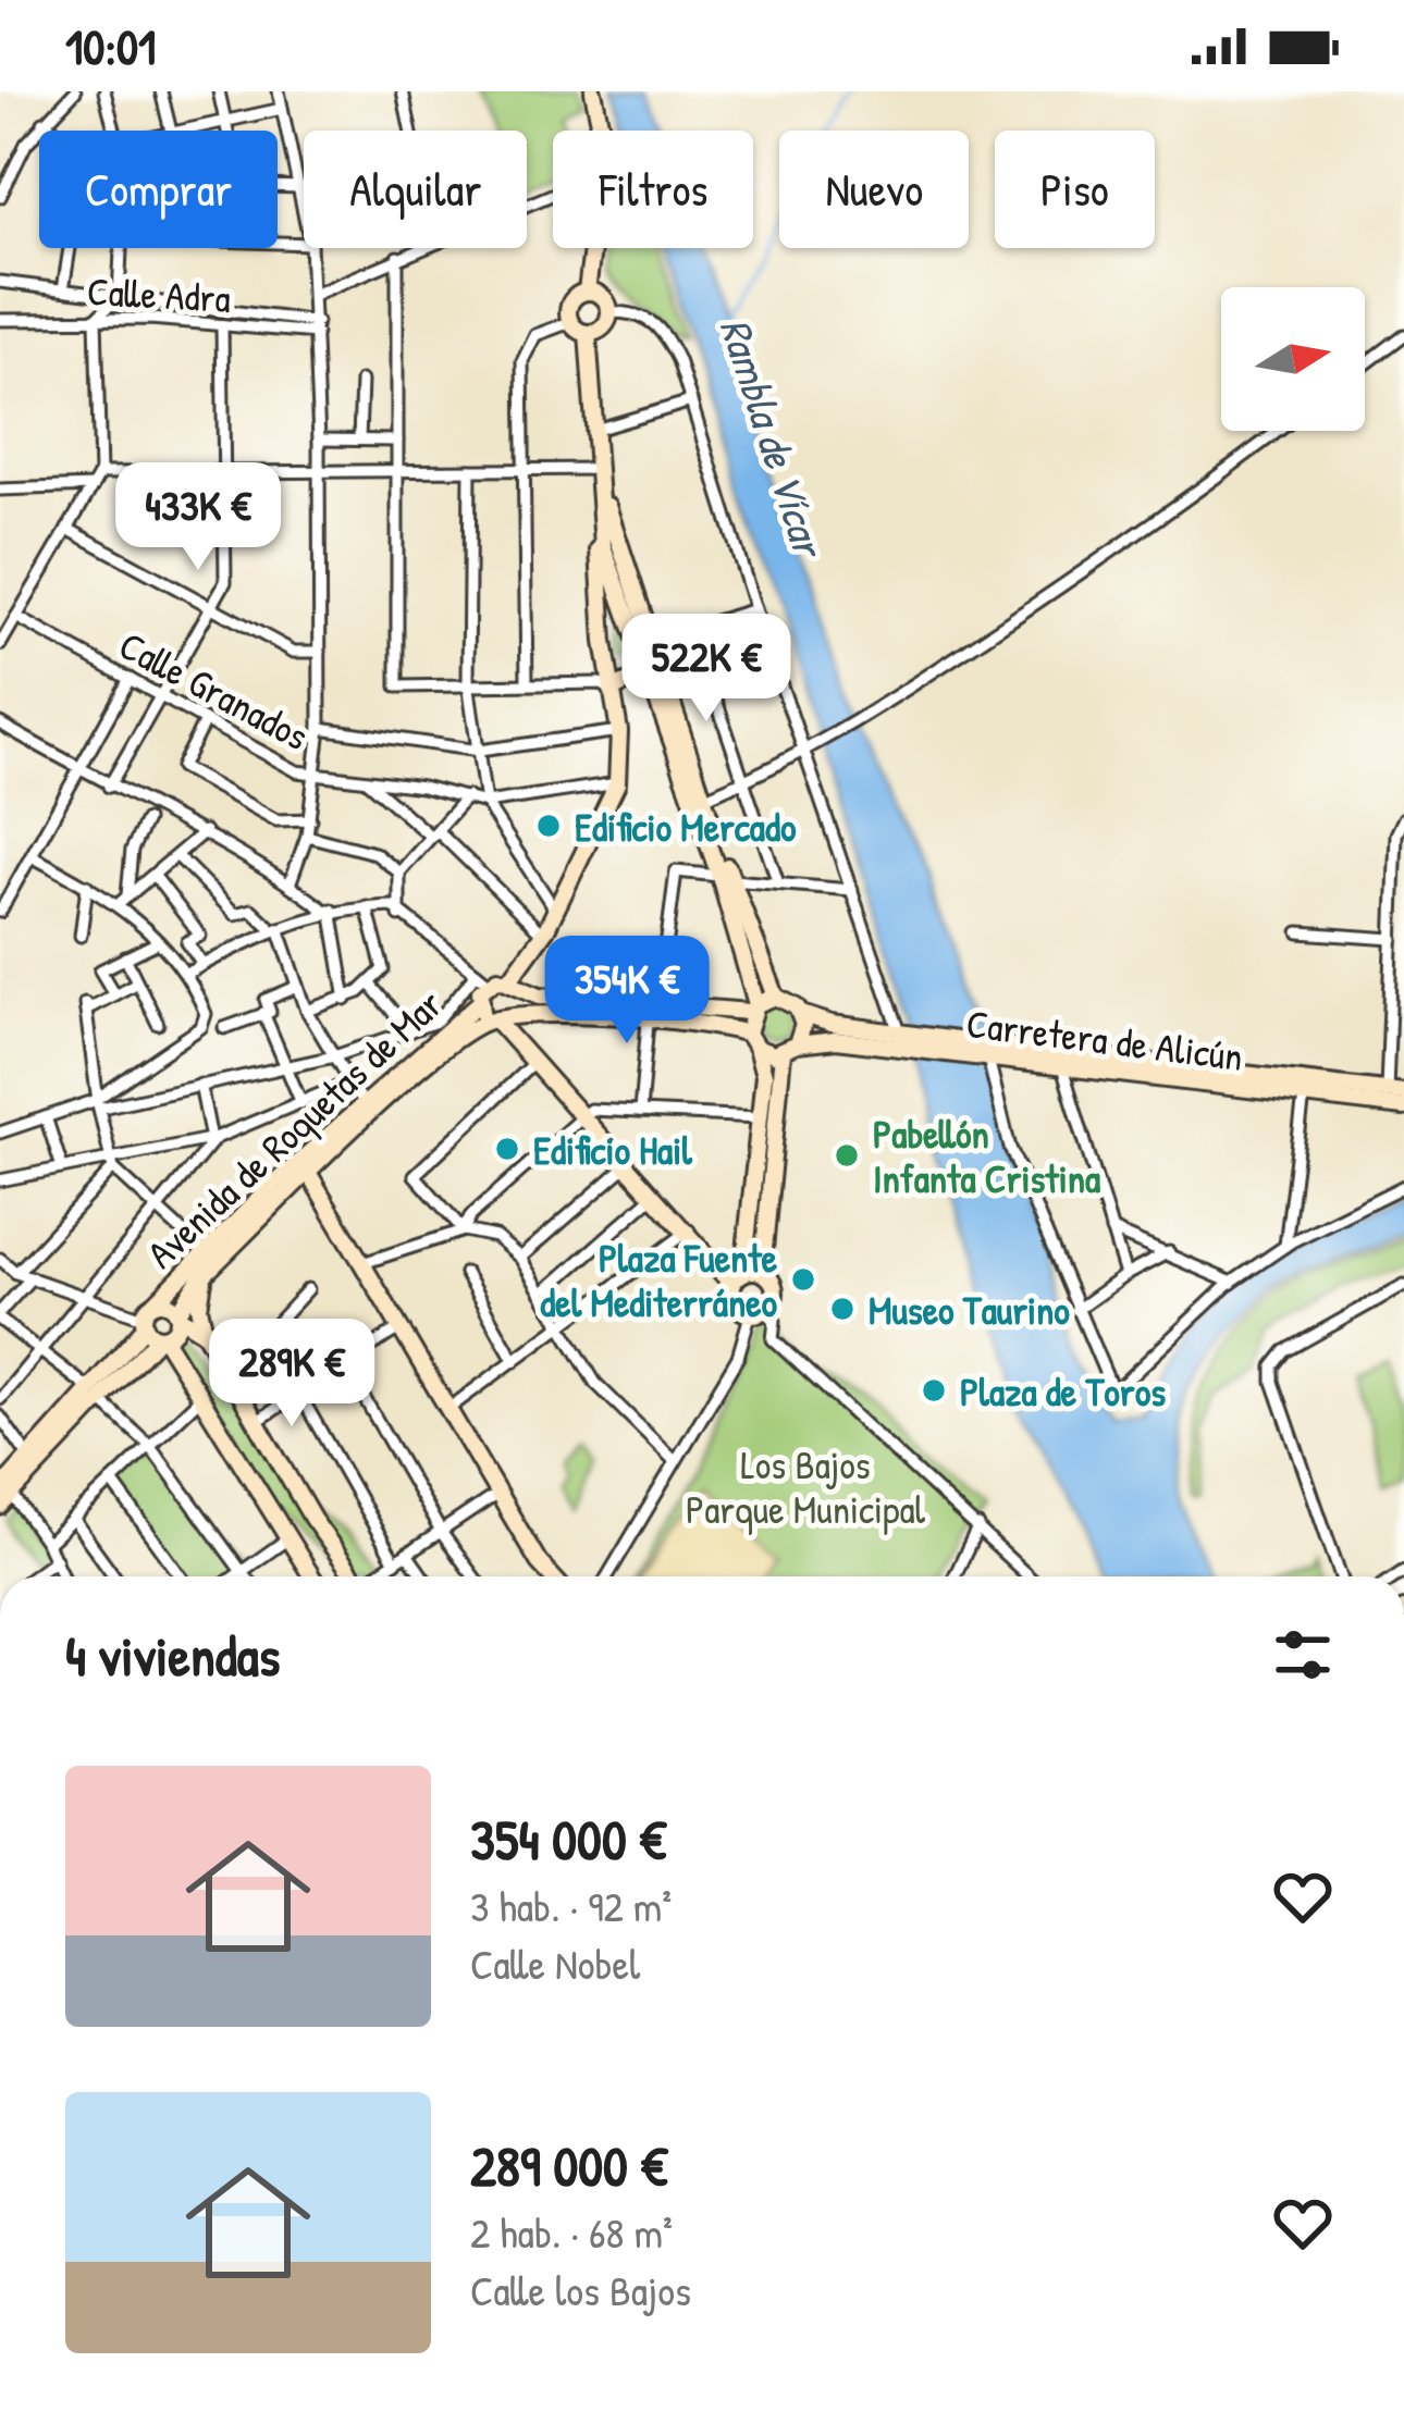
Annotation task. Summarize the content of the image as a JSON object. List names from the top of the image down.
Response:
{
  "streets": {
    "main road": ["Carretera de Alicún", "Avenida de Roquetas de Mar"],
    "street": ["Calle Adra", "Calle Granados"]
  },
  "water": ["Rambla de Vícar"],
  "parks": ["Los Bajos Parque Municipal"],
  "places": [
    "Edificio Mercado",
    "Edificio Hail",
    "Pabellón Infanta Cristina",
    "Plaza Fuente del Mediterráneo",
    "Museo Taurino",
    "Plaza de Toros"
  ],
  "north": "right",
  "page": {
    "status": "10:01",
    "chip": [
      "Comprar",
      "Alquilar",
      "Filtros",
      "Nuevo",
      "Piso"
    ],
    "price": [
      "433K €",
      "522K €",
      "354K €",
      "289K €"
    ],
    "heading": "4 viviendas",
    "list": [
      {
        "name": "354 000 €",
        "note": "3 hab. · 92 m² · Calle Nobel"
      },
      {
        "name": "289 000 €",
        "note": "2 hab. · 68 m² · Calle los Bajos"
      }
    ]
  }
}
